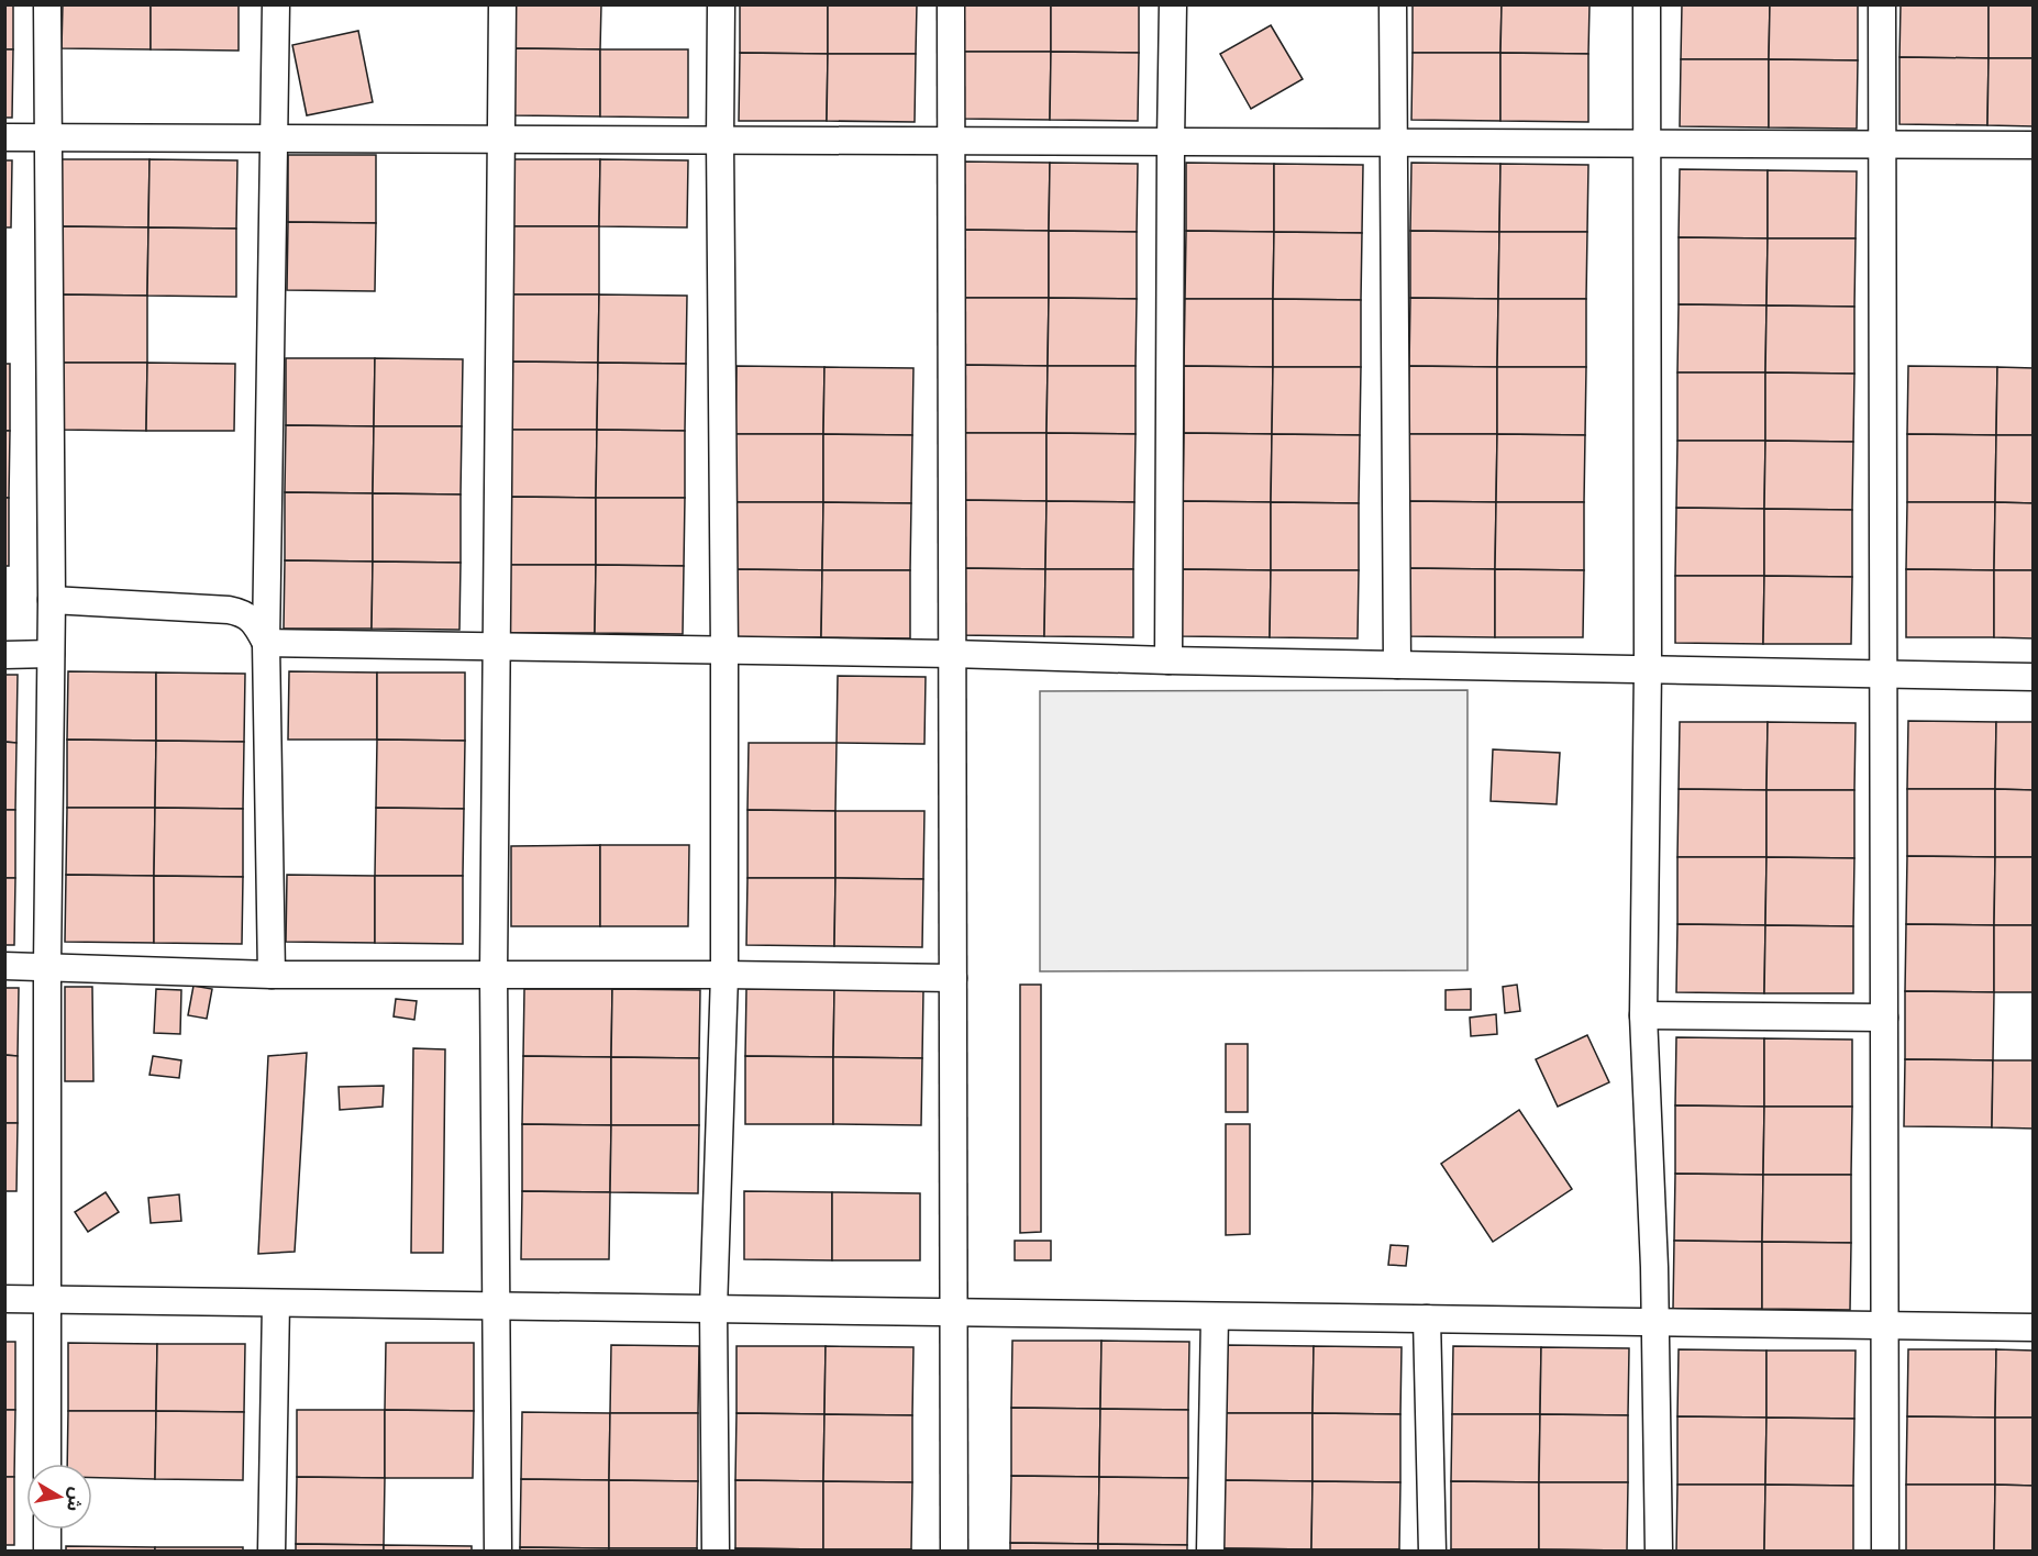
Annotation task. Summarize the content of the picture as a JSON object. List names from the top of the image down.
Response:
{
  "north": "right"
}
